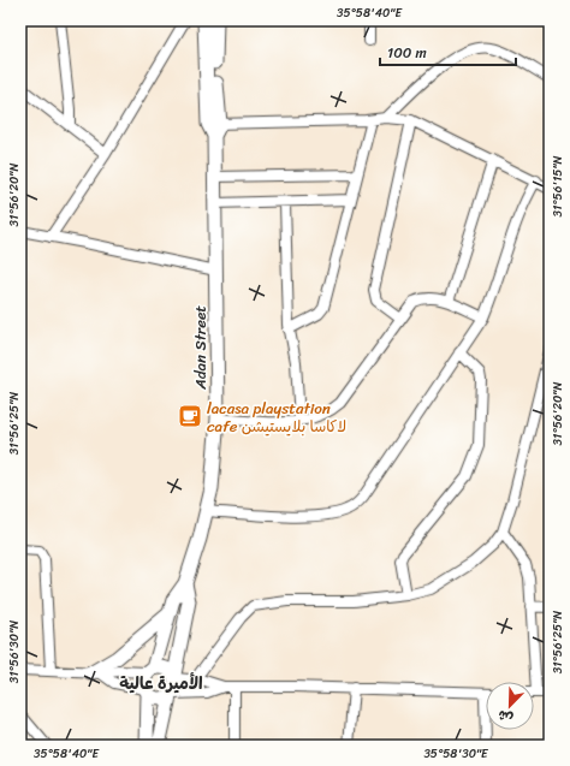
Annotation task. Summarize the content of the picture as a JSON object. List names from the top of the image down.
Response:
{
  "streets": {
    "street": ["Adan Street"]
  },
  "districts": ["الأميرة عالية"],
  "places": {
    "cafe": ["lacasa playstation cafe لاكاسا بلايستيشن"]
  },
  "scale_bar": "100 m",
  "north": "bottom left",
  "coordinates": [
    "35°58'40\"E",
    "31°56'15\"N",
    "31°56'20\"N",
    "31°56'25\"N",
    "31°56'30\"N",
    "35°58'30\"E"
  ]
}
